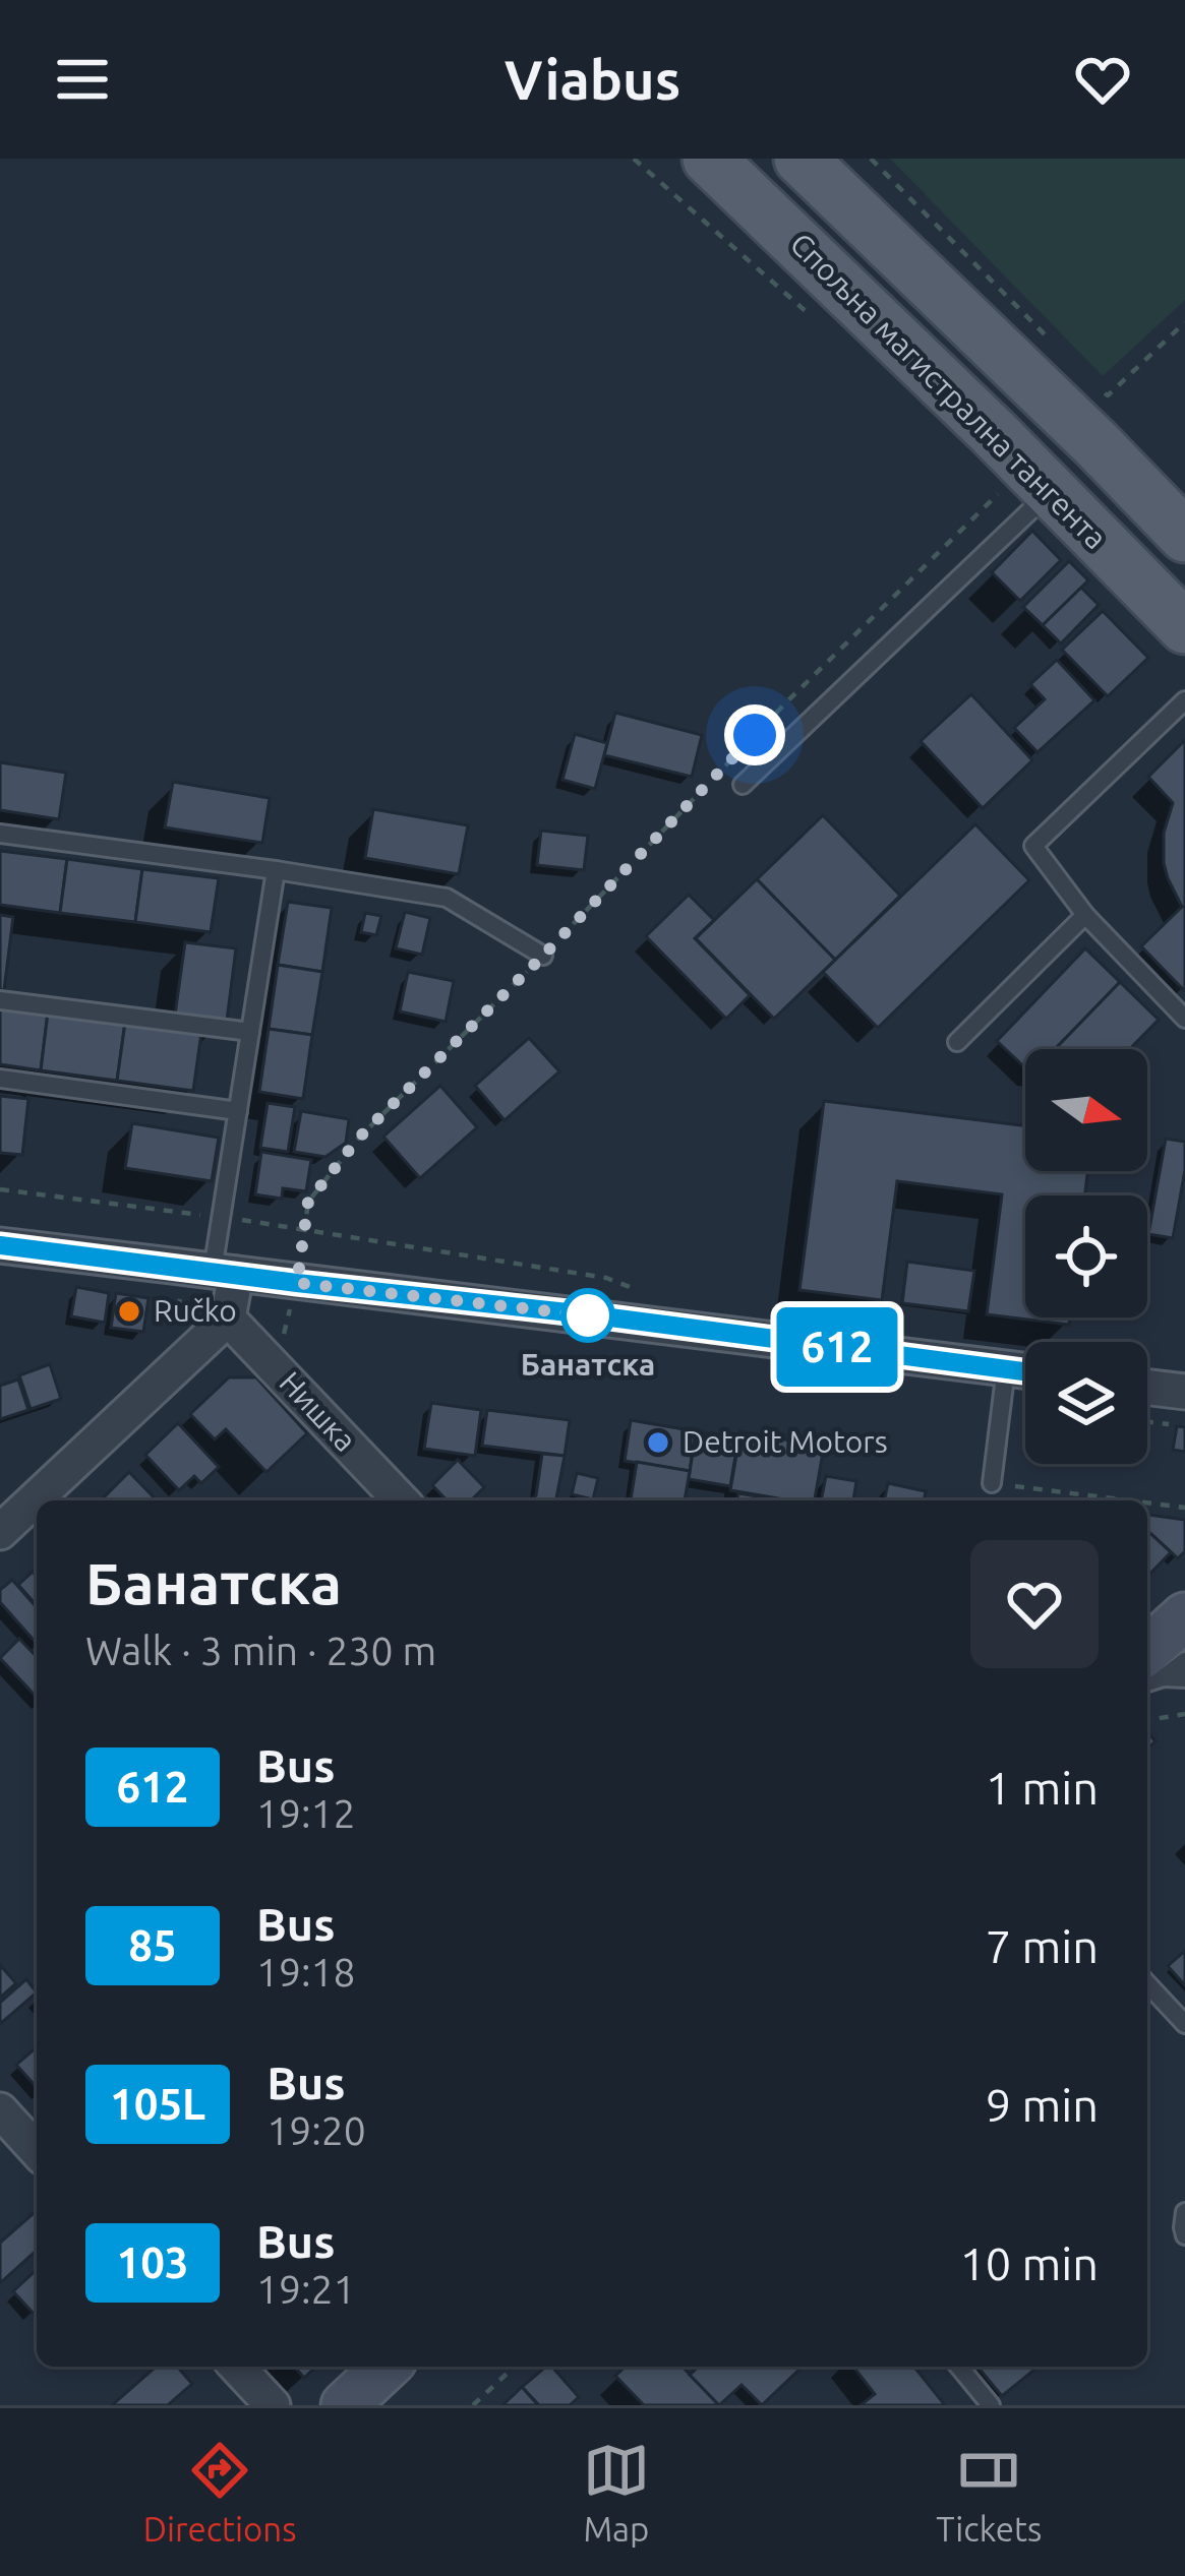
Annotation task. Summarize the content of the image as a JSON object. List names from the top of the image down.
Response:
{
  "streets": {
    "main road": ["Спољна магистрална тангента"],
    "street": ["Нишка"]
  },
  "places": ["Ručko", "Банатска", "Detroit Motors"],
  "lines": ["bus line 612"],
  "north": "right",
  "page": {
    "header": "Viabus",
    "on_map": "612",
    "heading": ["Банатска", "Walk · 3 min · 230 m"],
    "list": [
      {
        "mark": "612",
        "name": "Bus",
        "note": "19:12",
        "value": "1 min"
      },
      {
        "mark": "85",
        "name": "Bus",
        "note": "19:18",
        "value": "7 min"
      },
      {
        "mark": "105L",
        "name": "Bus",
        "note": "19:20",
        "value": "9 min"
      },
      {
        "mark": "103",
        "name": "Bus",
        "note": "19:21",
        "value": "10 min"
      }
    ],
    "tabs": ["Directions", "Map", "Tickets"]
  }
}
